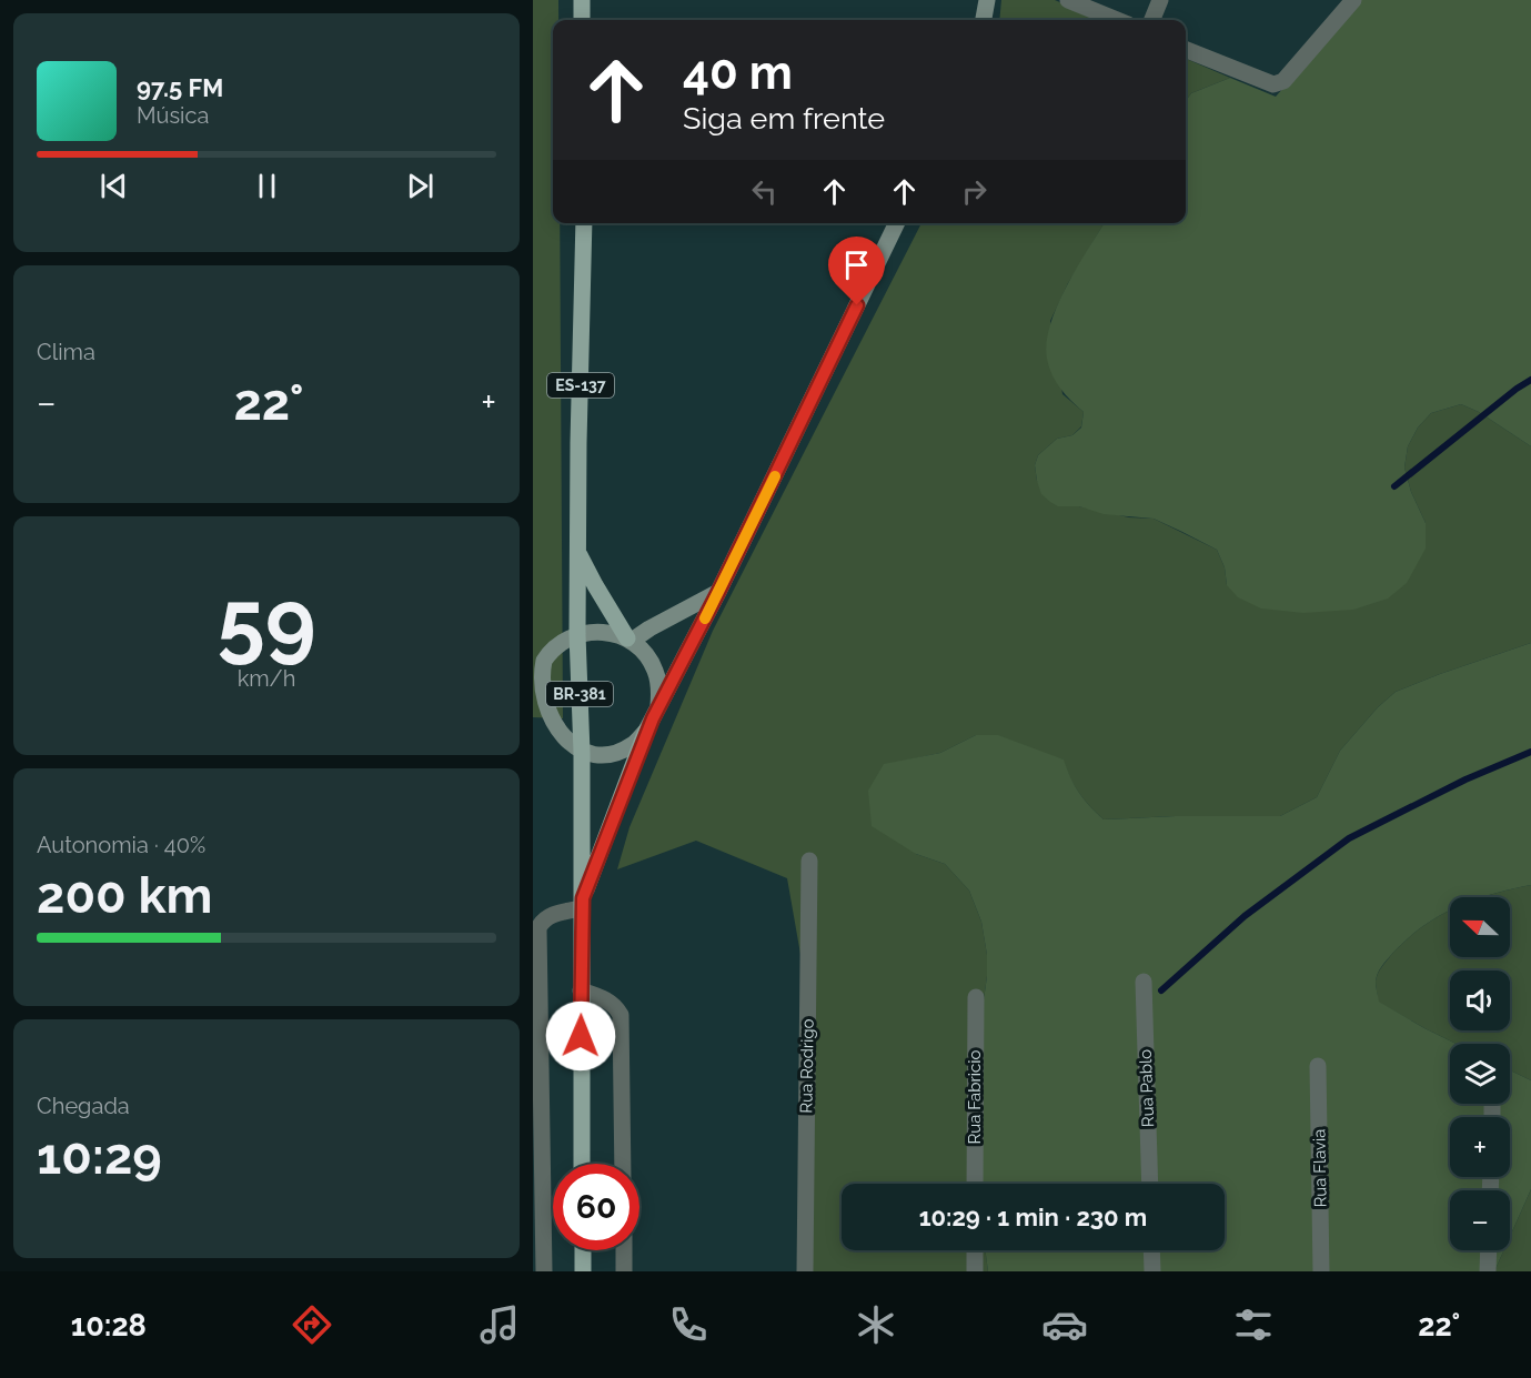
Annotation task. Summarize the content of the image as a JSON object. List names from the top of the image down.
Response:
{
  "streets": {
    "main road": ["ES-137", "BR-381"],
    "street": [
      "Rua Rodrigo",
      "Rua Pablo",
      "Rua Fabricio",
      "Rua Flavia"
    ]
  },
  "crossings": [
    ["ES-137", "BR-381"]
  ],
  "north": "left",
  "page": {
    "turn": ["40 m", "Siga em frente"],
    "song": ["97.5 FM", "Música"],
    "tile": [
      "Clima",
      ["59", "km/h"],
      ["Autonomia · 40%", "200 km"],
      ["Chegada", "10:29"]
    ],
    "heat": ["−", "22°", "+"],
    "map_buttons": ["+", "−"],
    "limit": "60",
    "trip": "10:29 · 1 min · 230 m",
    "tabs": ["10:28", "22°"]
  }
}
